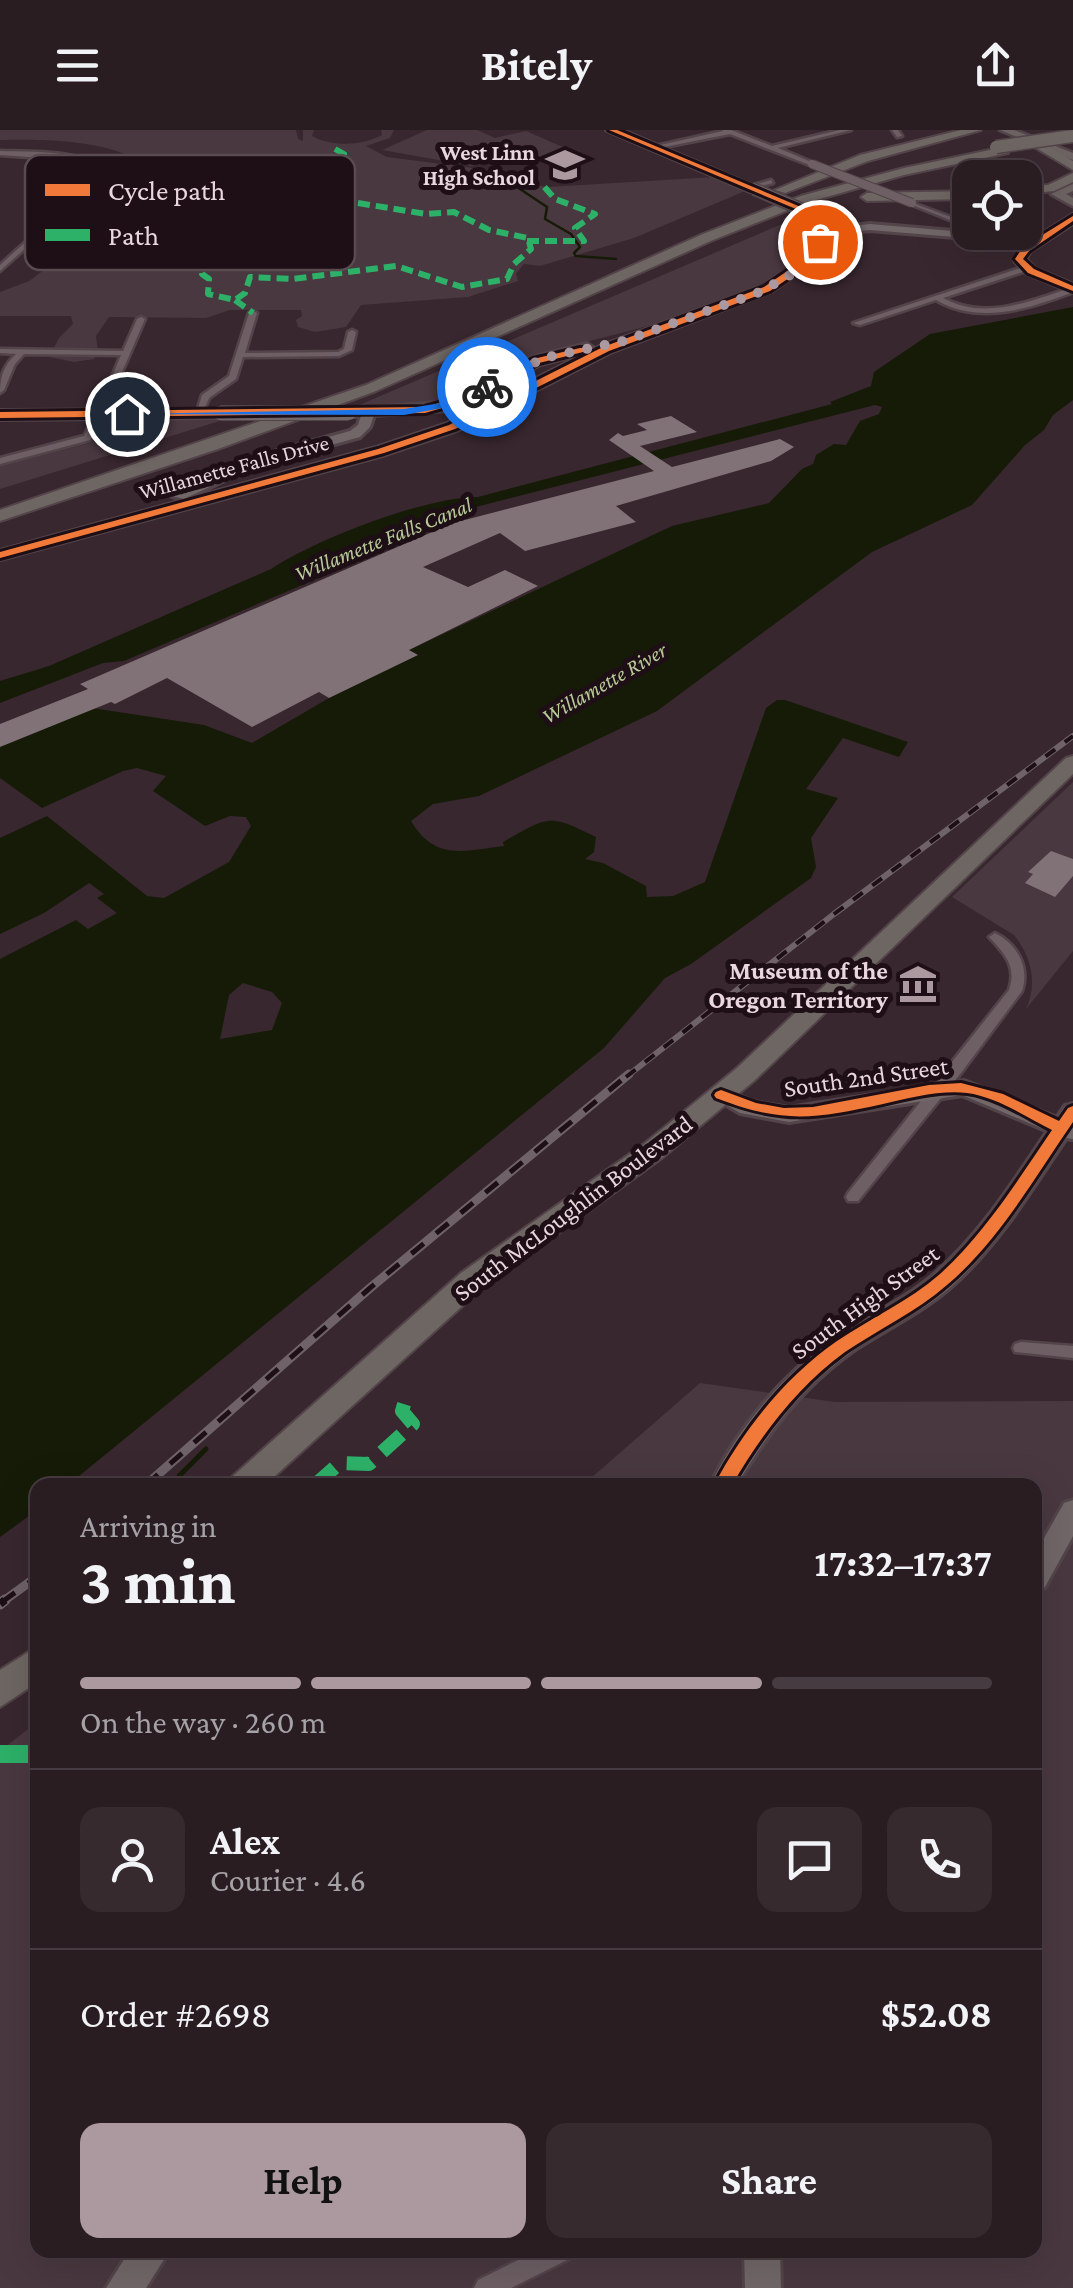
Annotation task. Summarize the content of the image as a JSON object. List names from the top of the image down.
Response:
{
  "streets": {
    "highway": ["South McLoughlin Boulevard"],
    "main road": ["Willamette Falls Drive", "South 2nd Street", "South High Street"]
  },
  "crossings": [
    ["South 2nd Street", "South McLoughlin Boulevard"],
    ["South 2nd Street", "South High Street"]
  ],
  "water": ["Willamette Falls Canal", "Willamette River"],
  "places": {
    "school or university": ["West Linn High School"],
    "museum": ["Museum of the Oregon Territory"]
  },
  "legend": ["Cycle path", "Path"],
  "page": {
    "header": "Bitely",
    "heading": ["3 min", "Arriving in", "17:32–17:37"],
    "panel": [
      "Alex",
      "Courier · 4.6",
      "Order #2698",
      "$52.08"
    ],
    "bar": "On the way · 260 m",
    "buttons": ["Help", "Share"]
  }
}
